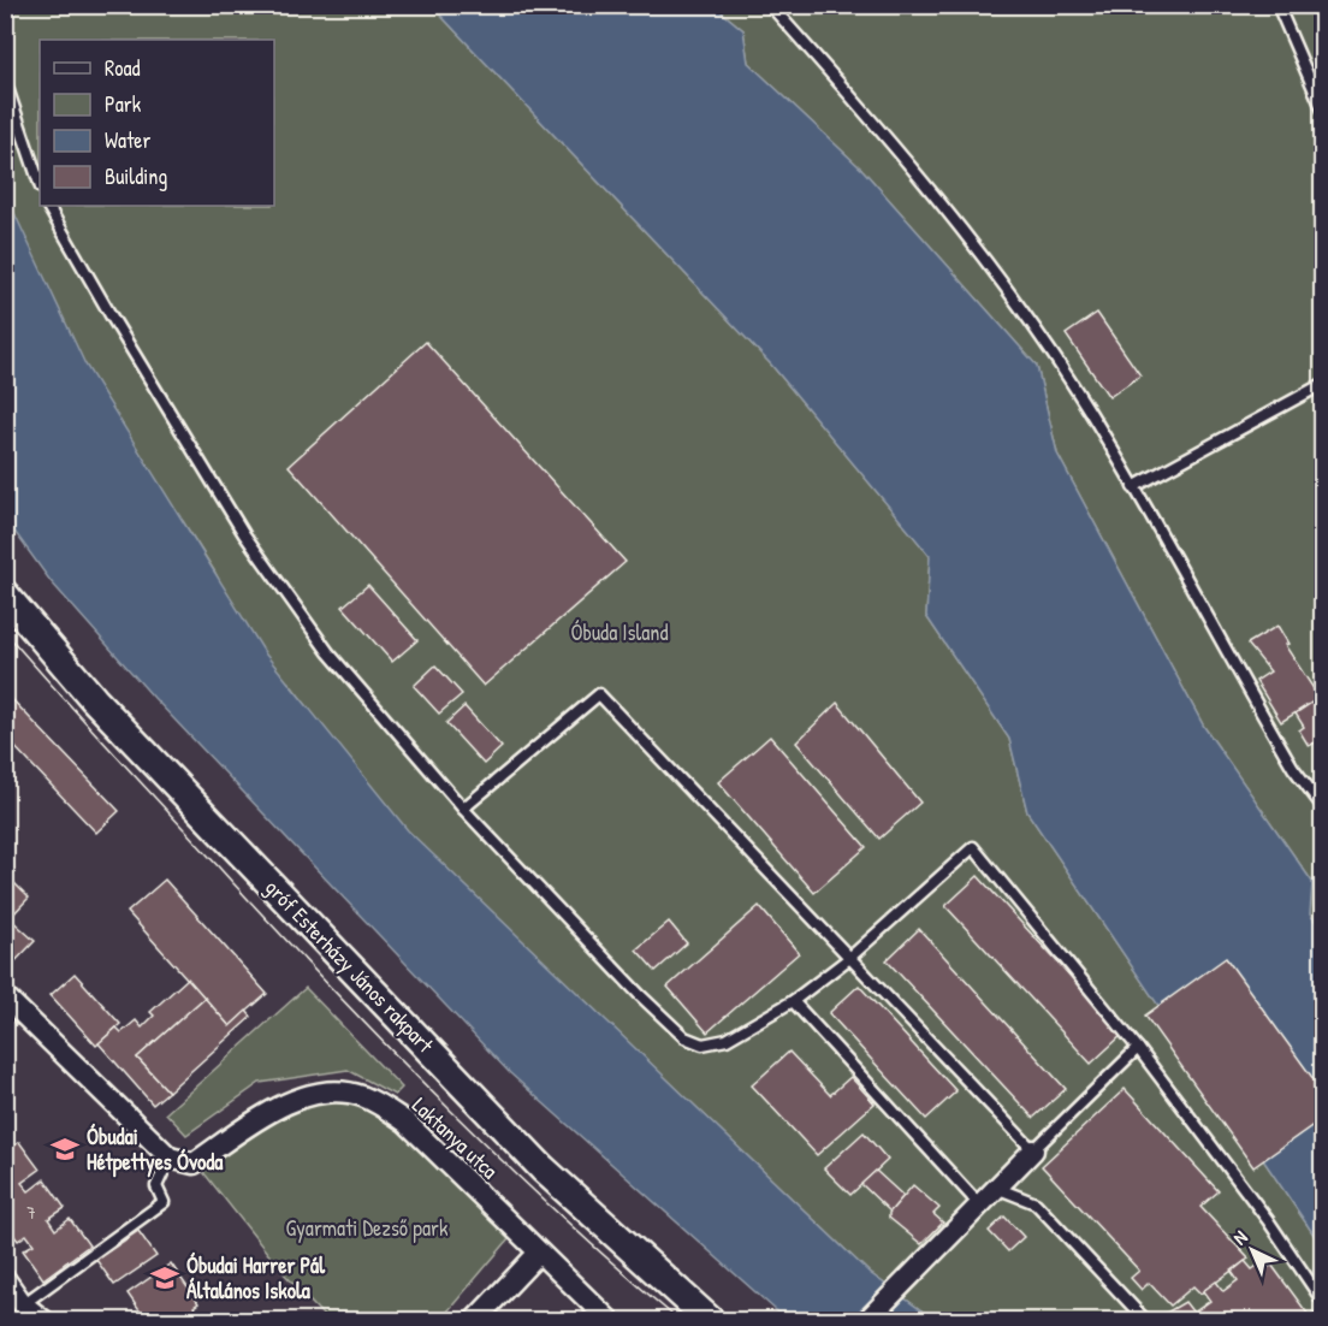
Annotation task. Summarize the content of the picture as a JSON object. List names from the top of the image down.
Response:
{
  "streets": {
    "main road": ["gróf Esterházy János rakpart"],
    "street": ["Laktanya utca"]
  },
  "parks": ["Óbuda Island", "Gyarmati Dezső park"],
  "places": {
    "school or university": ["Óbudai Hétpettyes Óvoda", "Óbudai Harrer Pál Általános Iskola"]
  },
  "house_numbers": ["7"],
  "legend": [
    "Road",
    "Park",
    "Water",
    "Building"
  ],
  "north": "top left"
}
